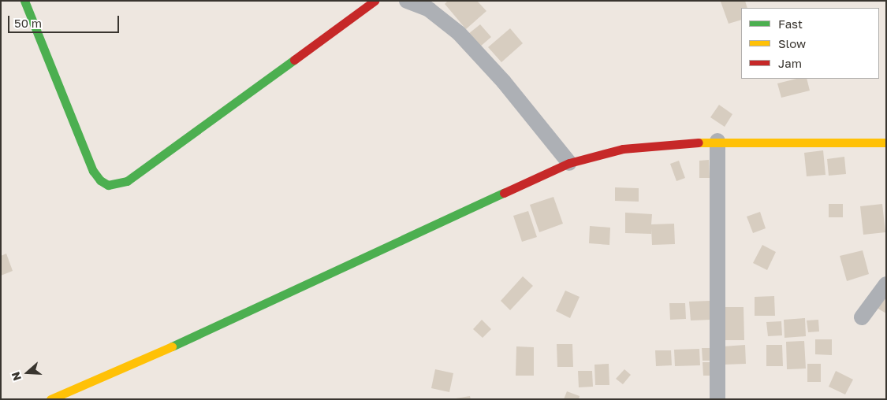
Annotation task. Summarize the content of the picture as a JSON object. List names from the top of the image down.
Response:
{
  "legend": ["Fast", "Slow", "Jam"],
  "scale_bar": "50 m",
  "north": "left"
}
